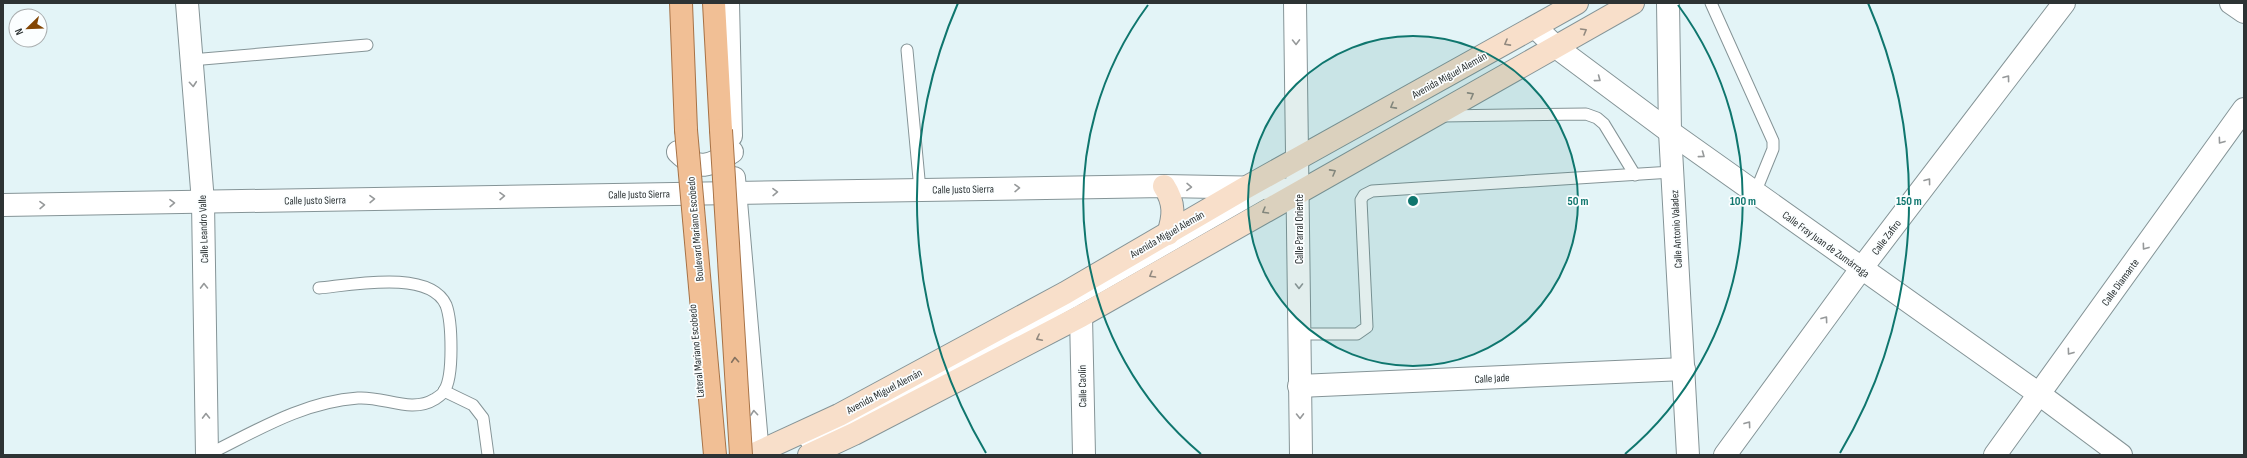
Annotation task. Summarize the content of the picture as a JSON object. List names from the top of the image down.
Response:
{
  "streets": {
    "main road": ["Avenida Miguel Alemán", "Boulevard Mariano Escobedo"],
    "street": [
      "Calle Justo Sierra",
      "Calle Leandro Valle",
      "Calle Parral Oriente",
      "Calle Antonio Valadez",
      "Calle Zafiro",
      "Calle Fray Juan de Zumárraga",
      "Calle Diamante",
      "Lateral Mariano Escobedo",
      "Calle Jade",
      "Calle Caolín"
    ]
  },
  "crossings": [
    ["Avenida Miguel Alemán", "Calle Justo Sierra"],
    ["Avenida Miguel Alemán", "Calle Parral Oriente"],
    ["Avenida Miguel Alemán", "Calle Fray Juan de Zumárraga"],
    ["Avenida Miguel Alemán", "Calle Caolín"],
    ["Calle Justo Sierra", "Calle Leandro Valle"],
    ["Calle Justo Sierra", "Calle Parral Oriente"],
    ["Calle Justo Sierra", "Lateral Mariano Escobedo"],
    ["Calle Parral Oriente", "Calle Jade"],
    ["Calle Antonio Valadez", "Calle Fray Juan de Zumárraga"],
    ["Calle Antonio Valadez", "Calle Jade"],
    ["Calle Zafiro", "Calle Fray Juan de Zumárraga"],
    ["Calle Fray Juan de Zumárraga", "Calle Diamante"]
  ],
  "one_way": [
    "Calle Justo Sierra",
    "Calle Parral Oriente",
    "Calle Zafiro",
    "Calle Diamante"
  ],
  "north": "bottom left",
  "rings": ["50 m", "100 m", "150 m"]
}
